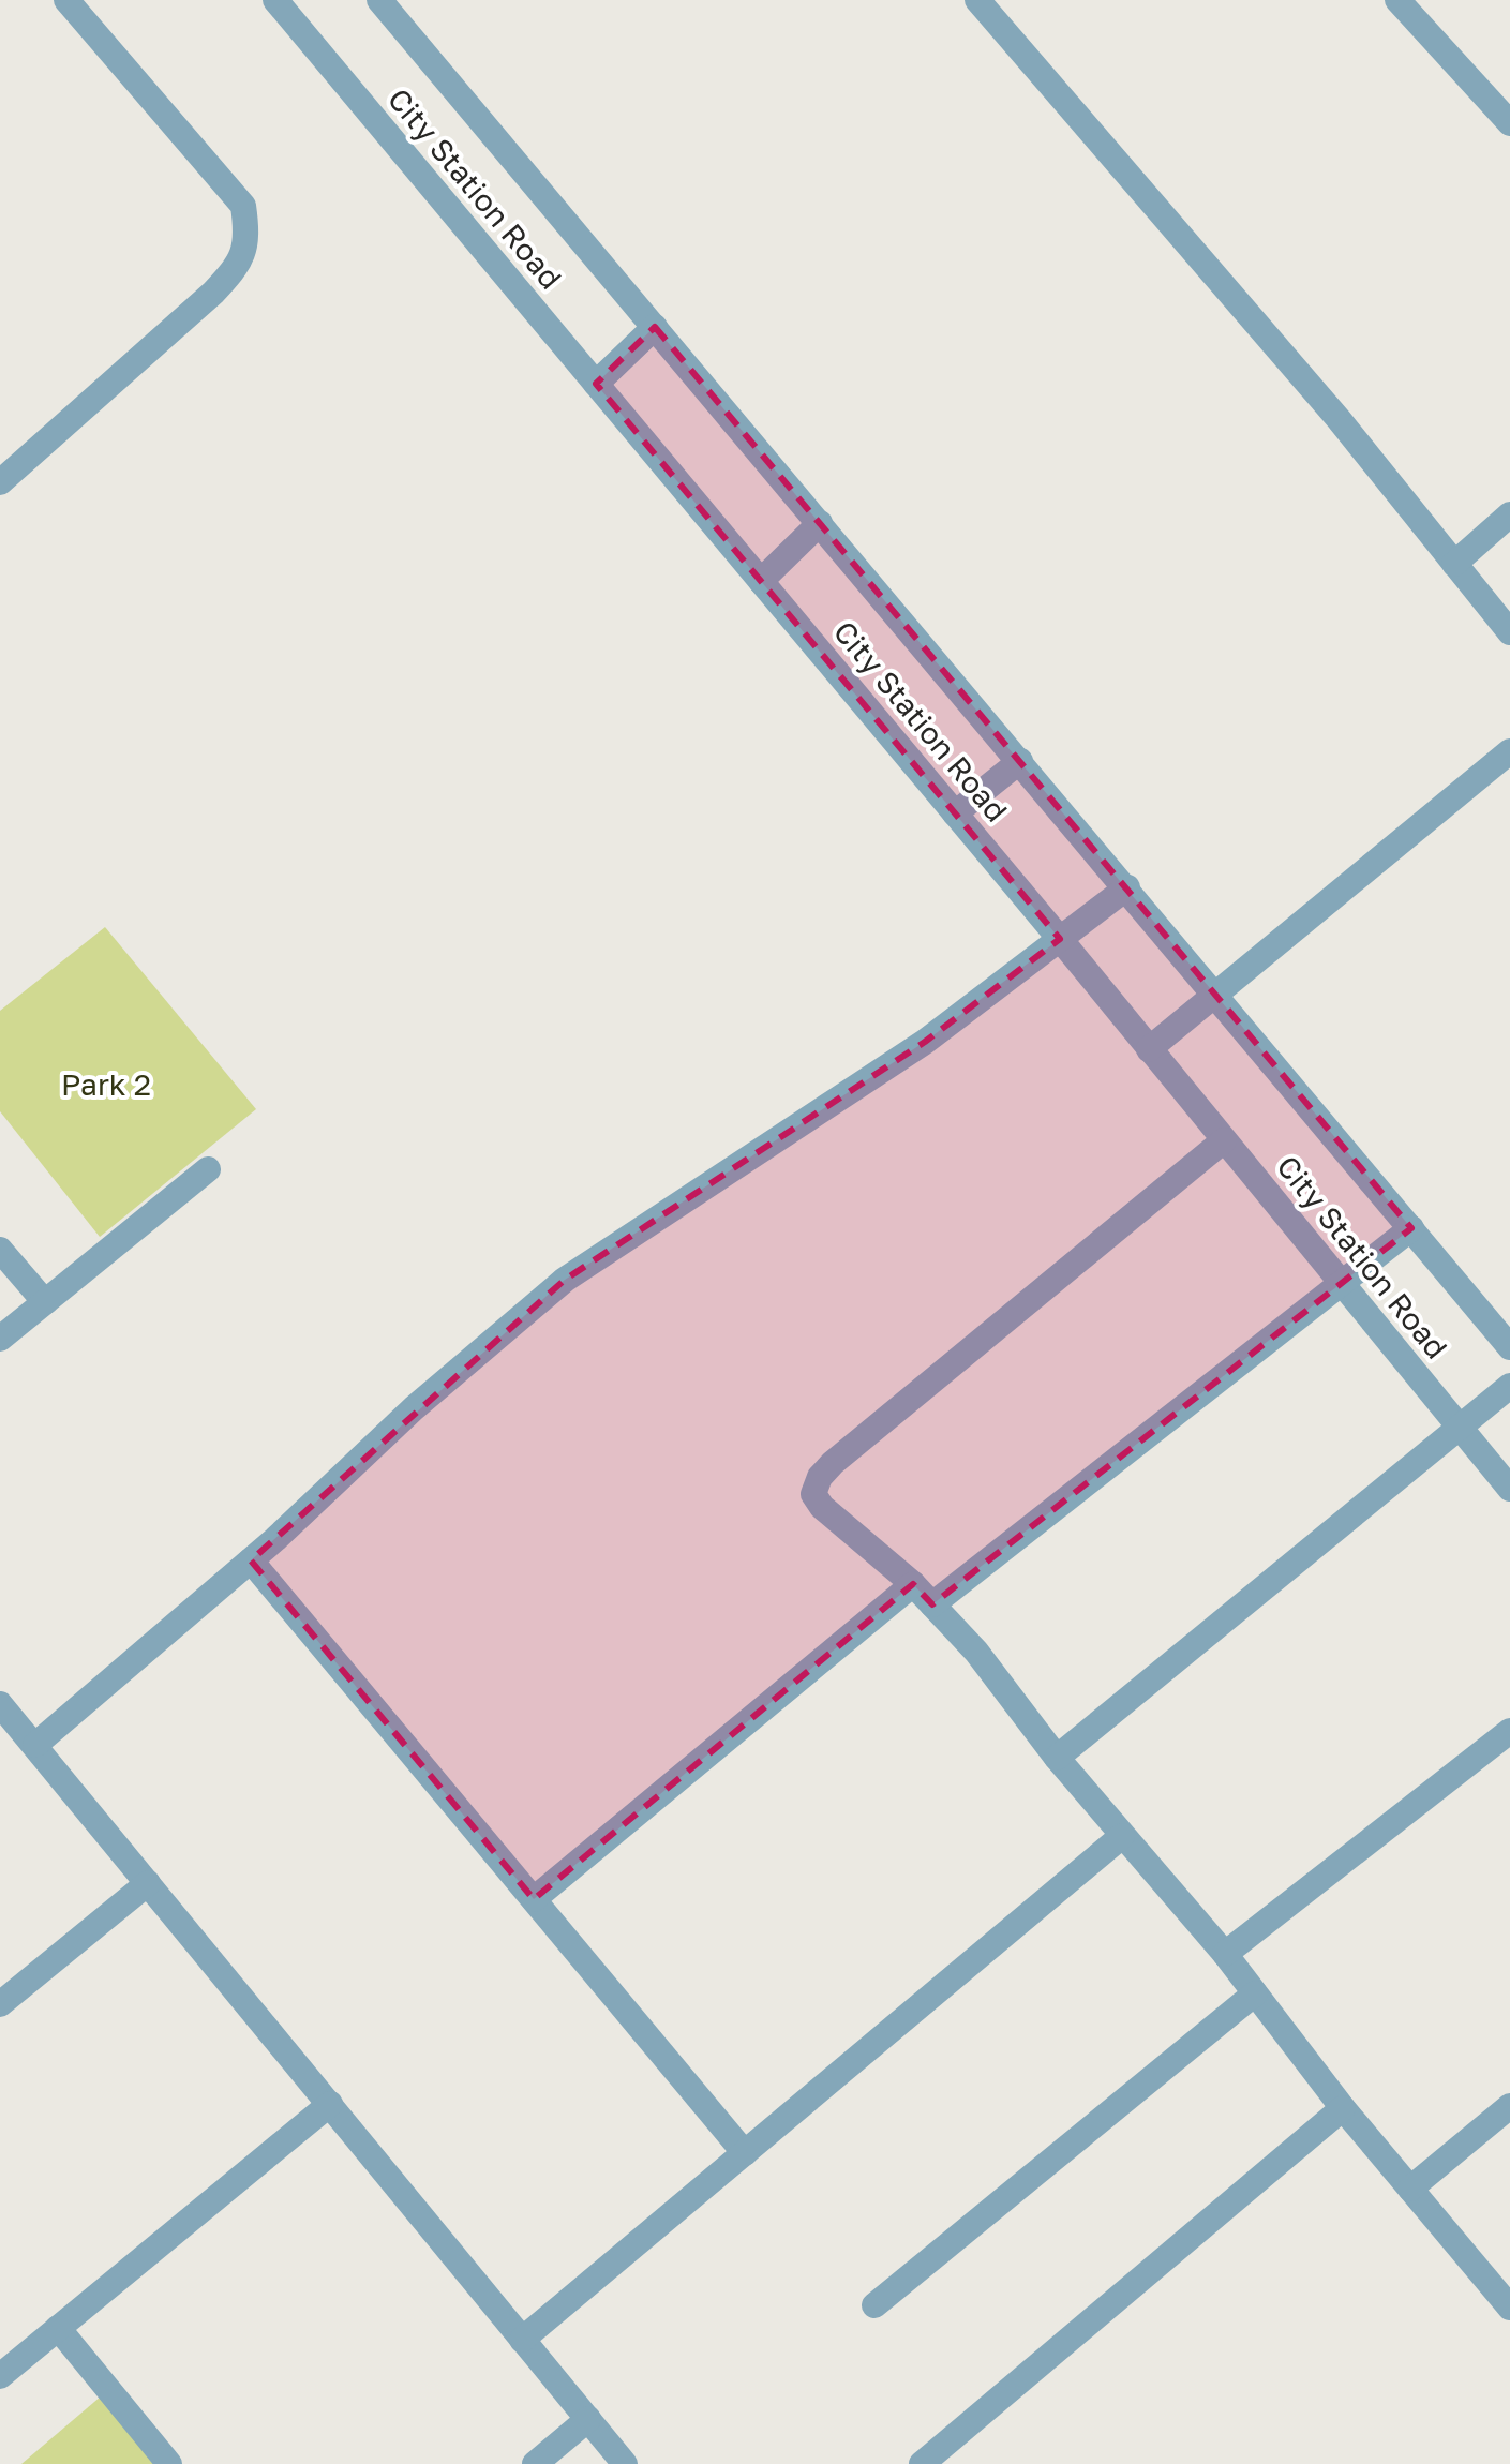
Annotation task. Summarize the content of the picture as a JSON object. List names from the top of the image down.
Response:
{
  "streets": {
    "street": ["City Station Road"]
  },
  "parks": ["Park 2"]
}
